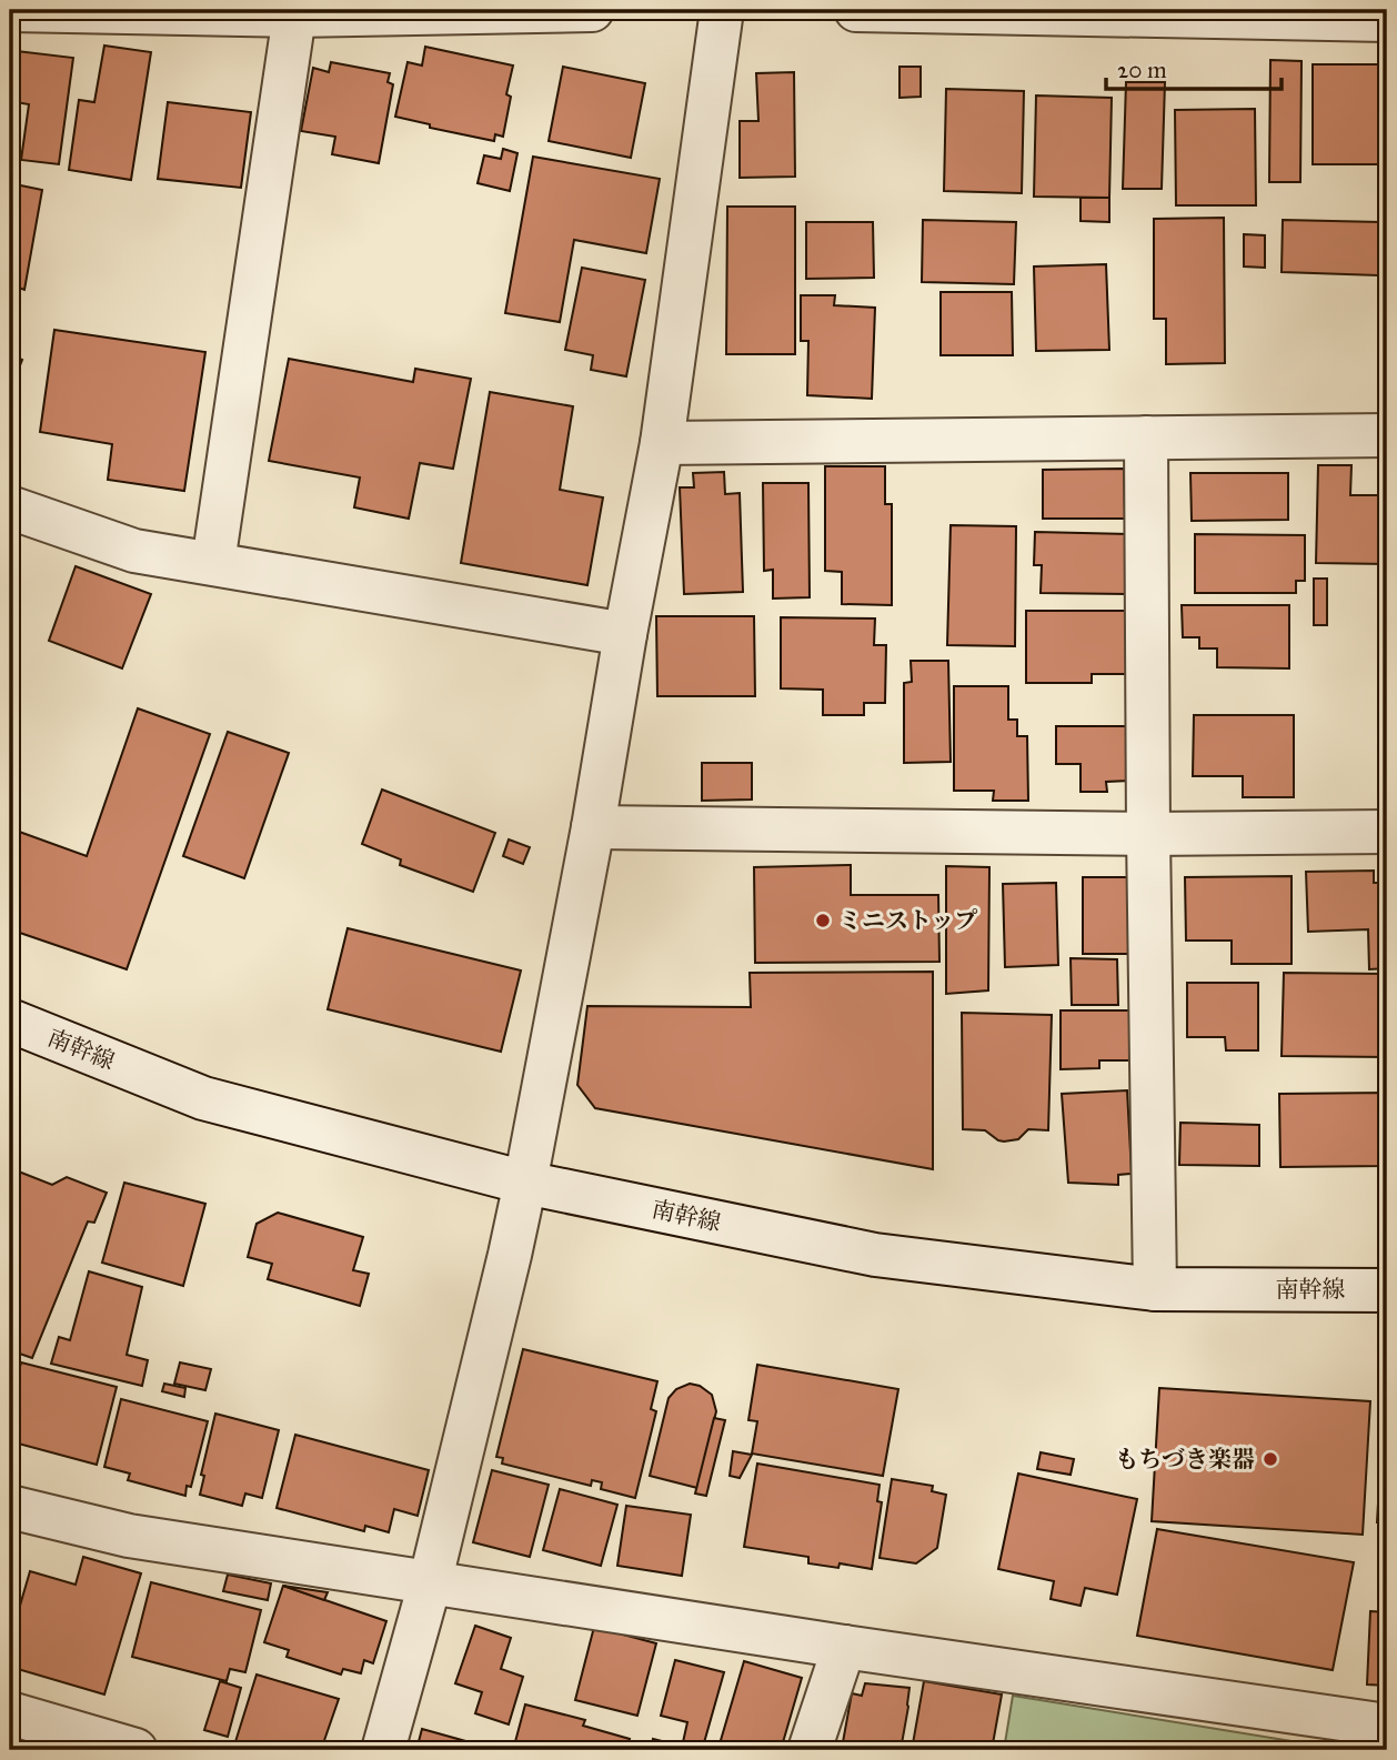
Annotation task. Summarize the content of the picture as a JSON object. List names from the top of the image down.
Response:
{
  "streets": {
    "street": ["南幹線"]
  },
  "places": ["ミニストップ", "もちづき楽器"],
  "scale_bar": "20 m"
}
